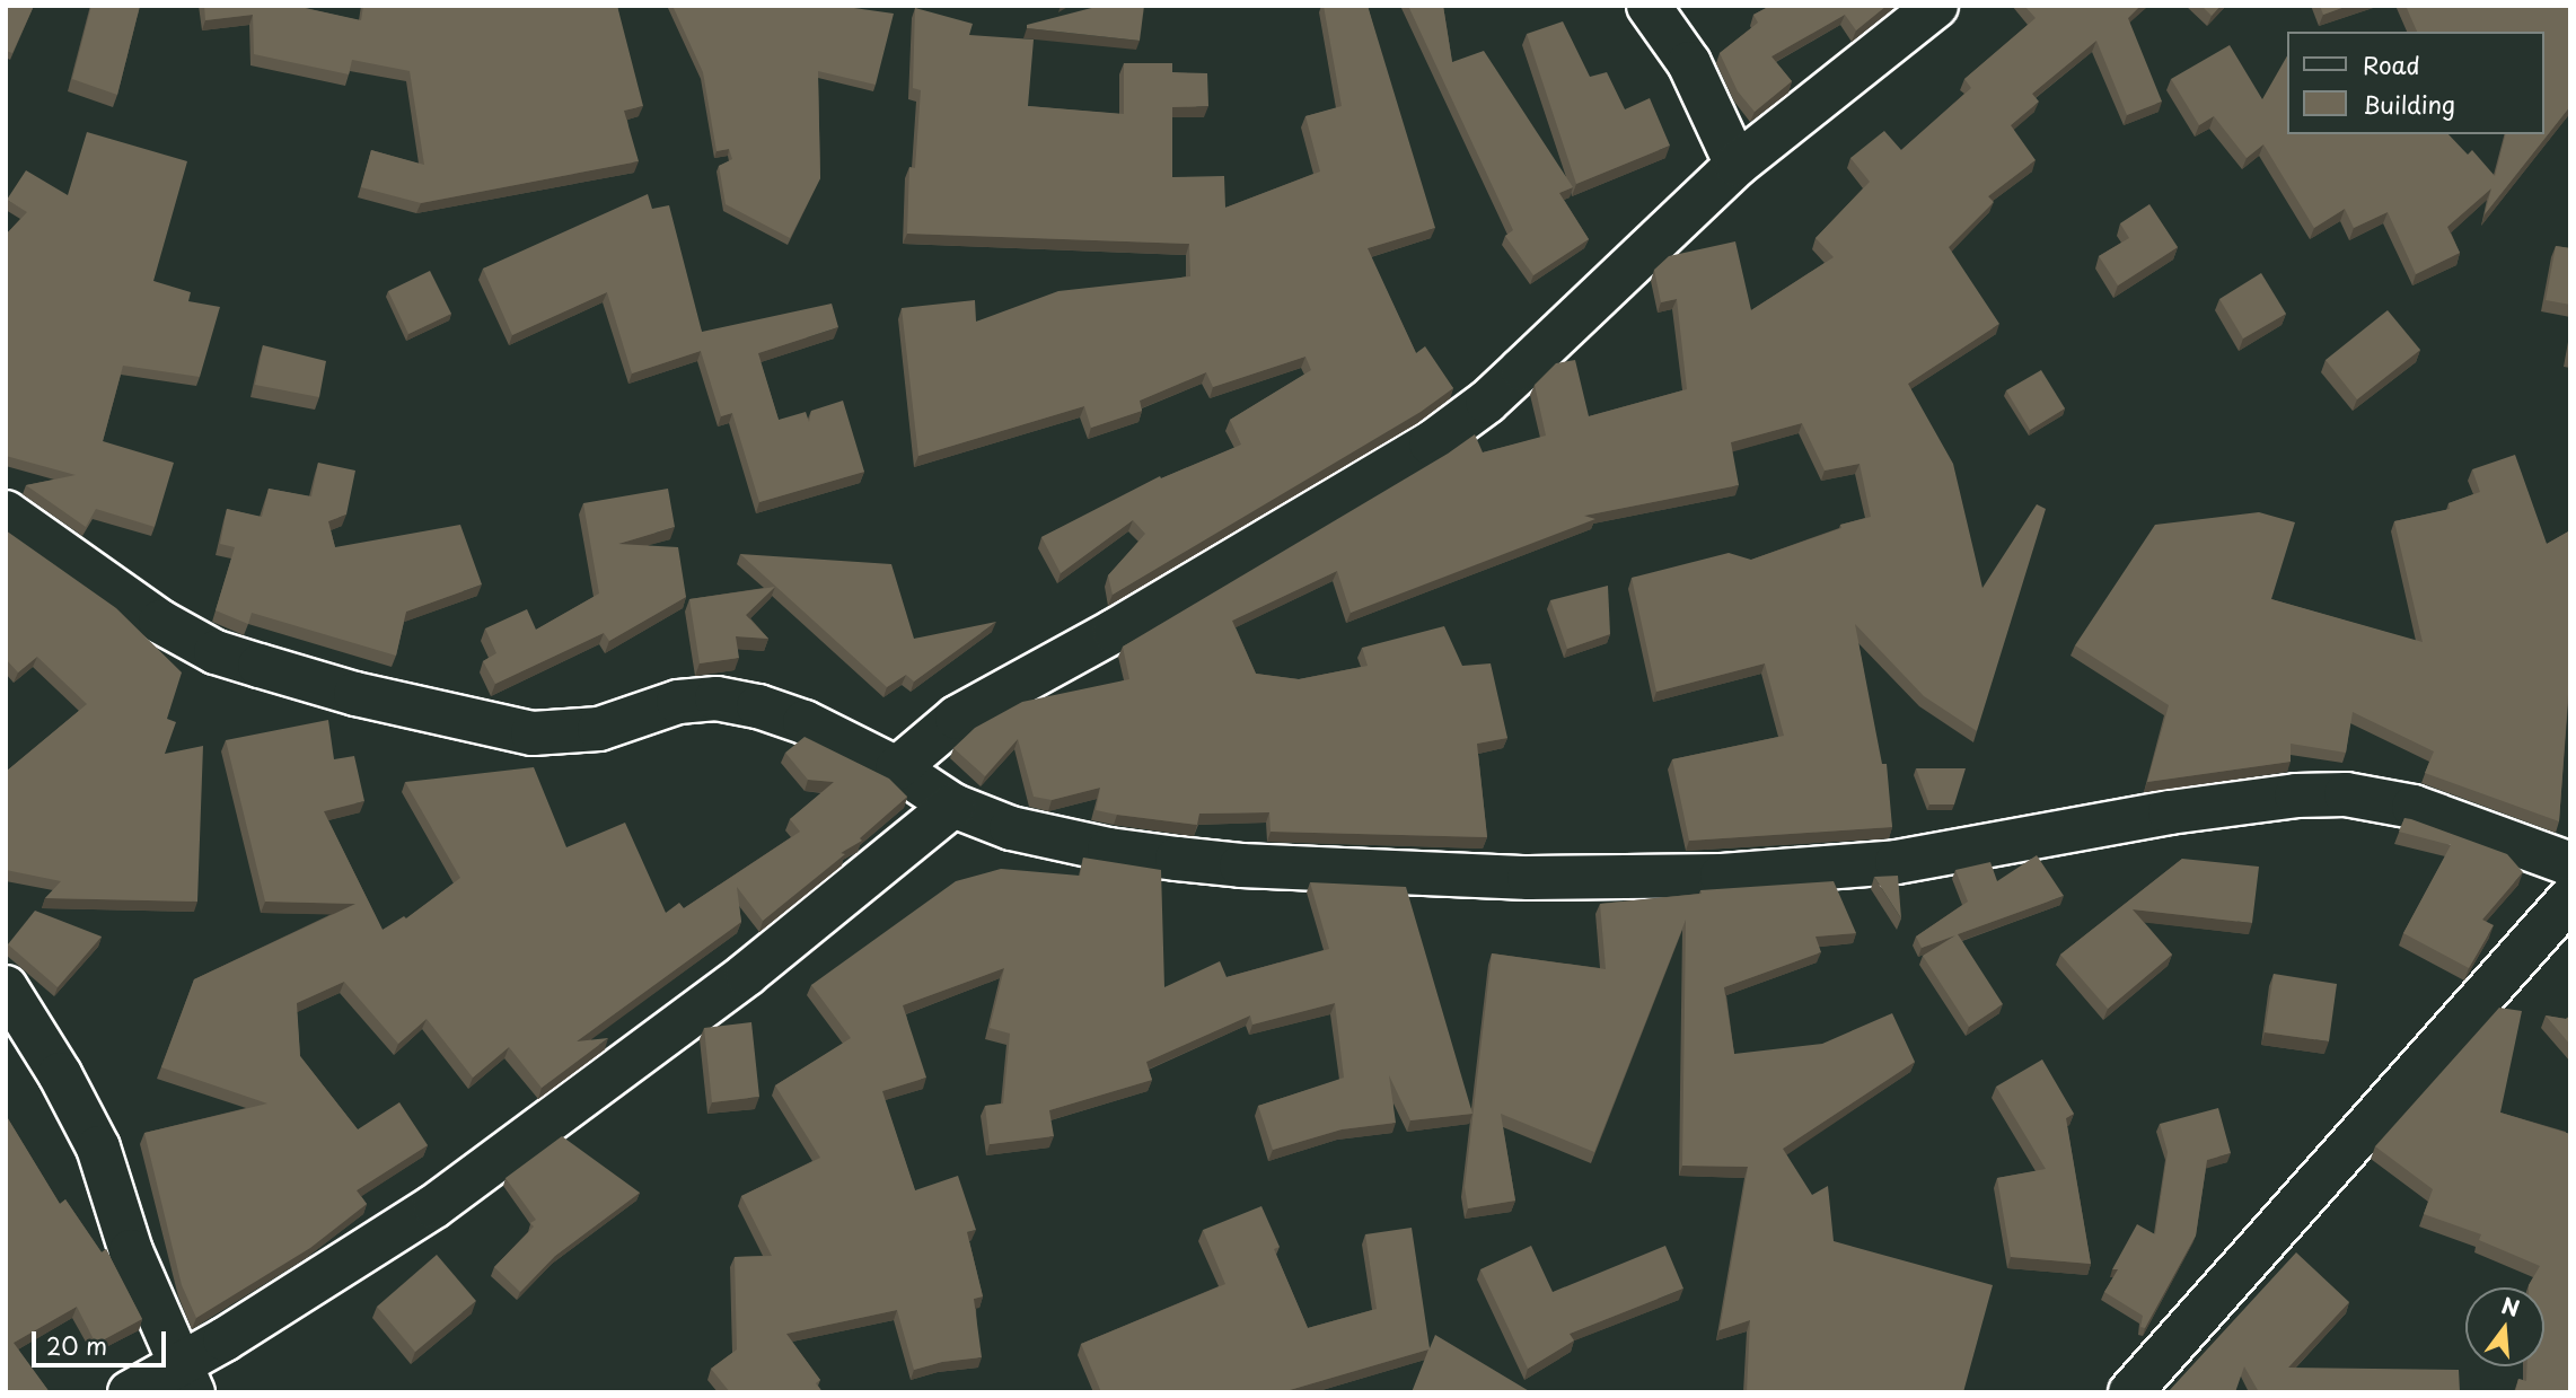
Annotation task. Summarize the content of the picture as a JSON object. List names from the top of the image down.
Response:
{
  "legend": ["Road", "Building"],
  "scale_bar": "20 m",
  "north": "top"
}
